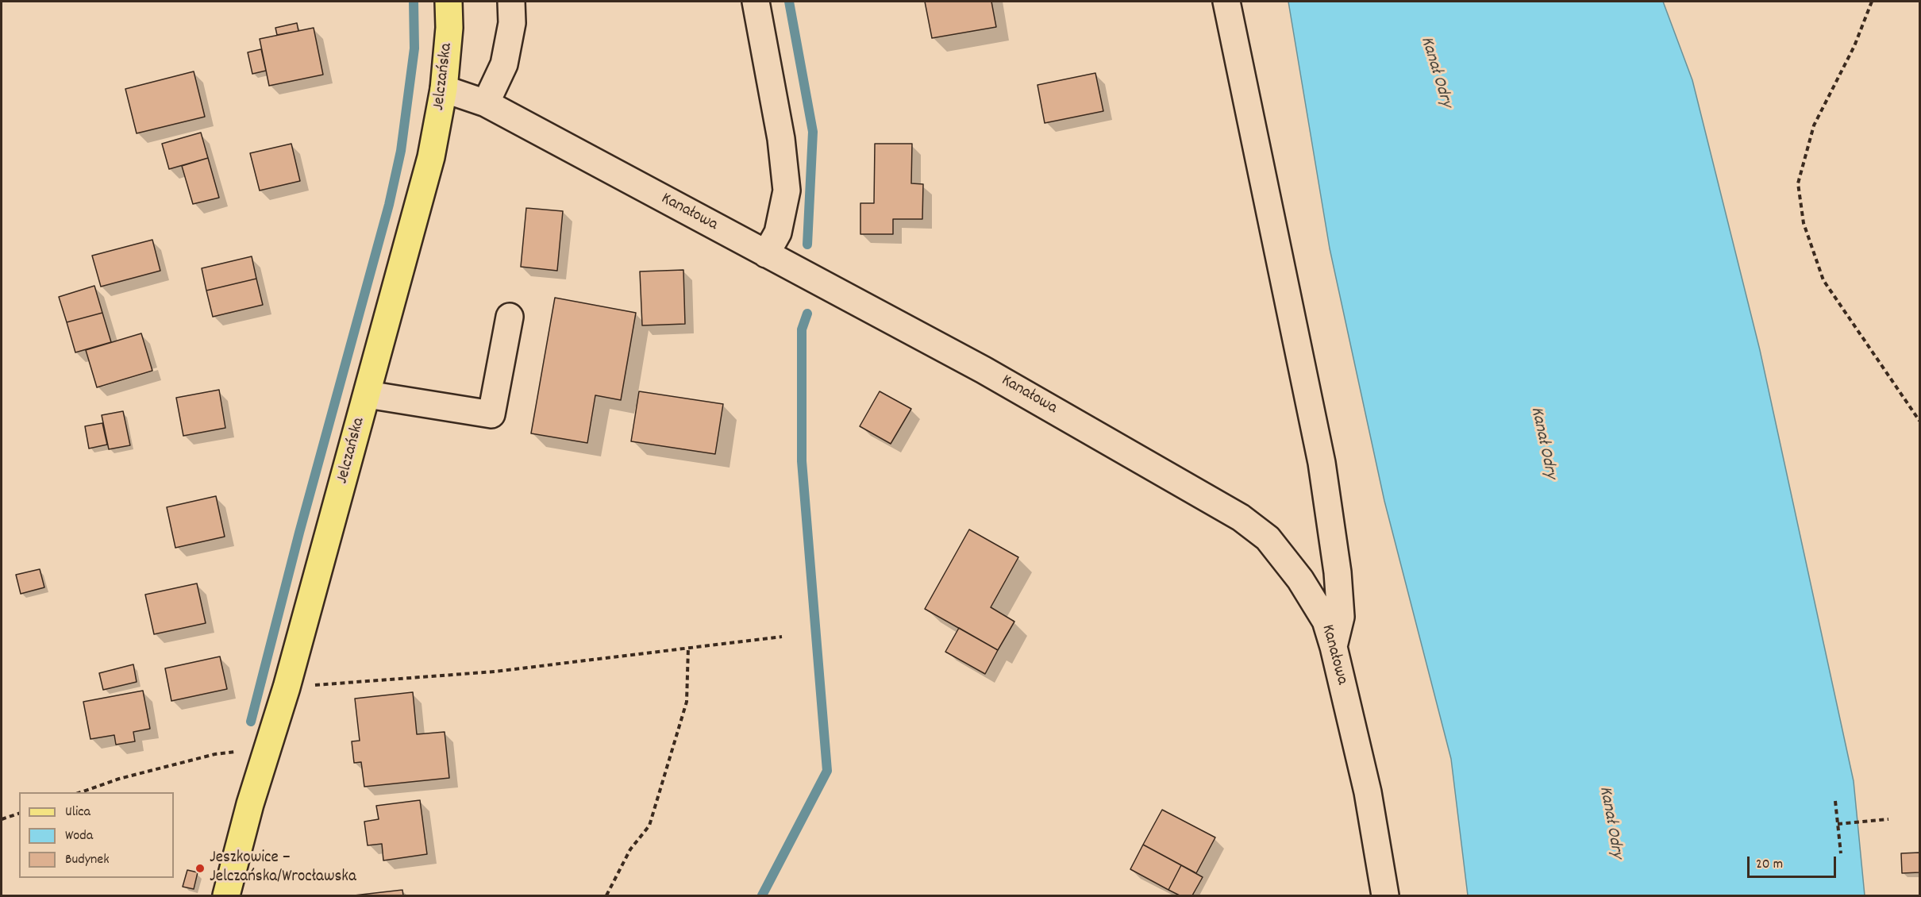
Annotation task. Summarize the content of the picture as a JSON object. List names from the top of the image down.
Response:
{
  "streets": {
    "main road": ["Jelczańska"],
    "street": ["Kanałowa"]
  },
  "crossings": [
    ["Jelczańska", "Kanałowa"]
  ],
  "water": ["Kanał Odry"],
  "places": ["Jeszkowice – Jelczańska/Wrocławska"],
  "legend": ["Ulica", "Woda", "Budynek"],
  "scale_bar": "20 m"
}
